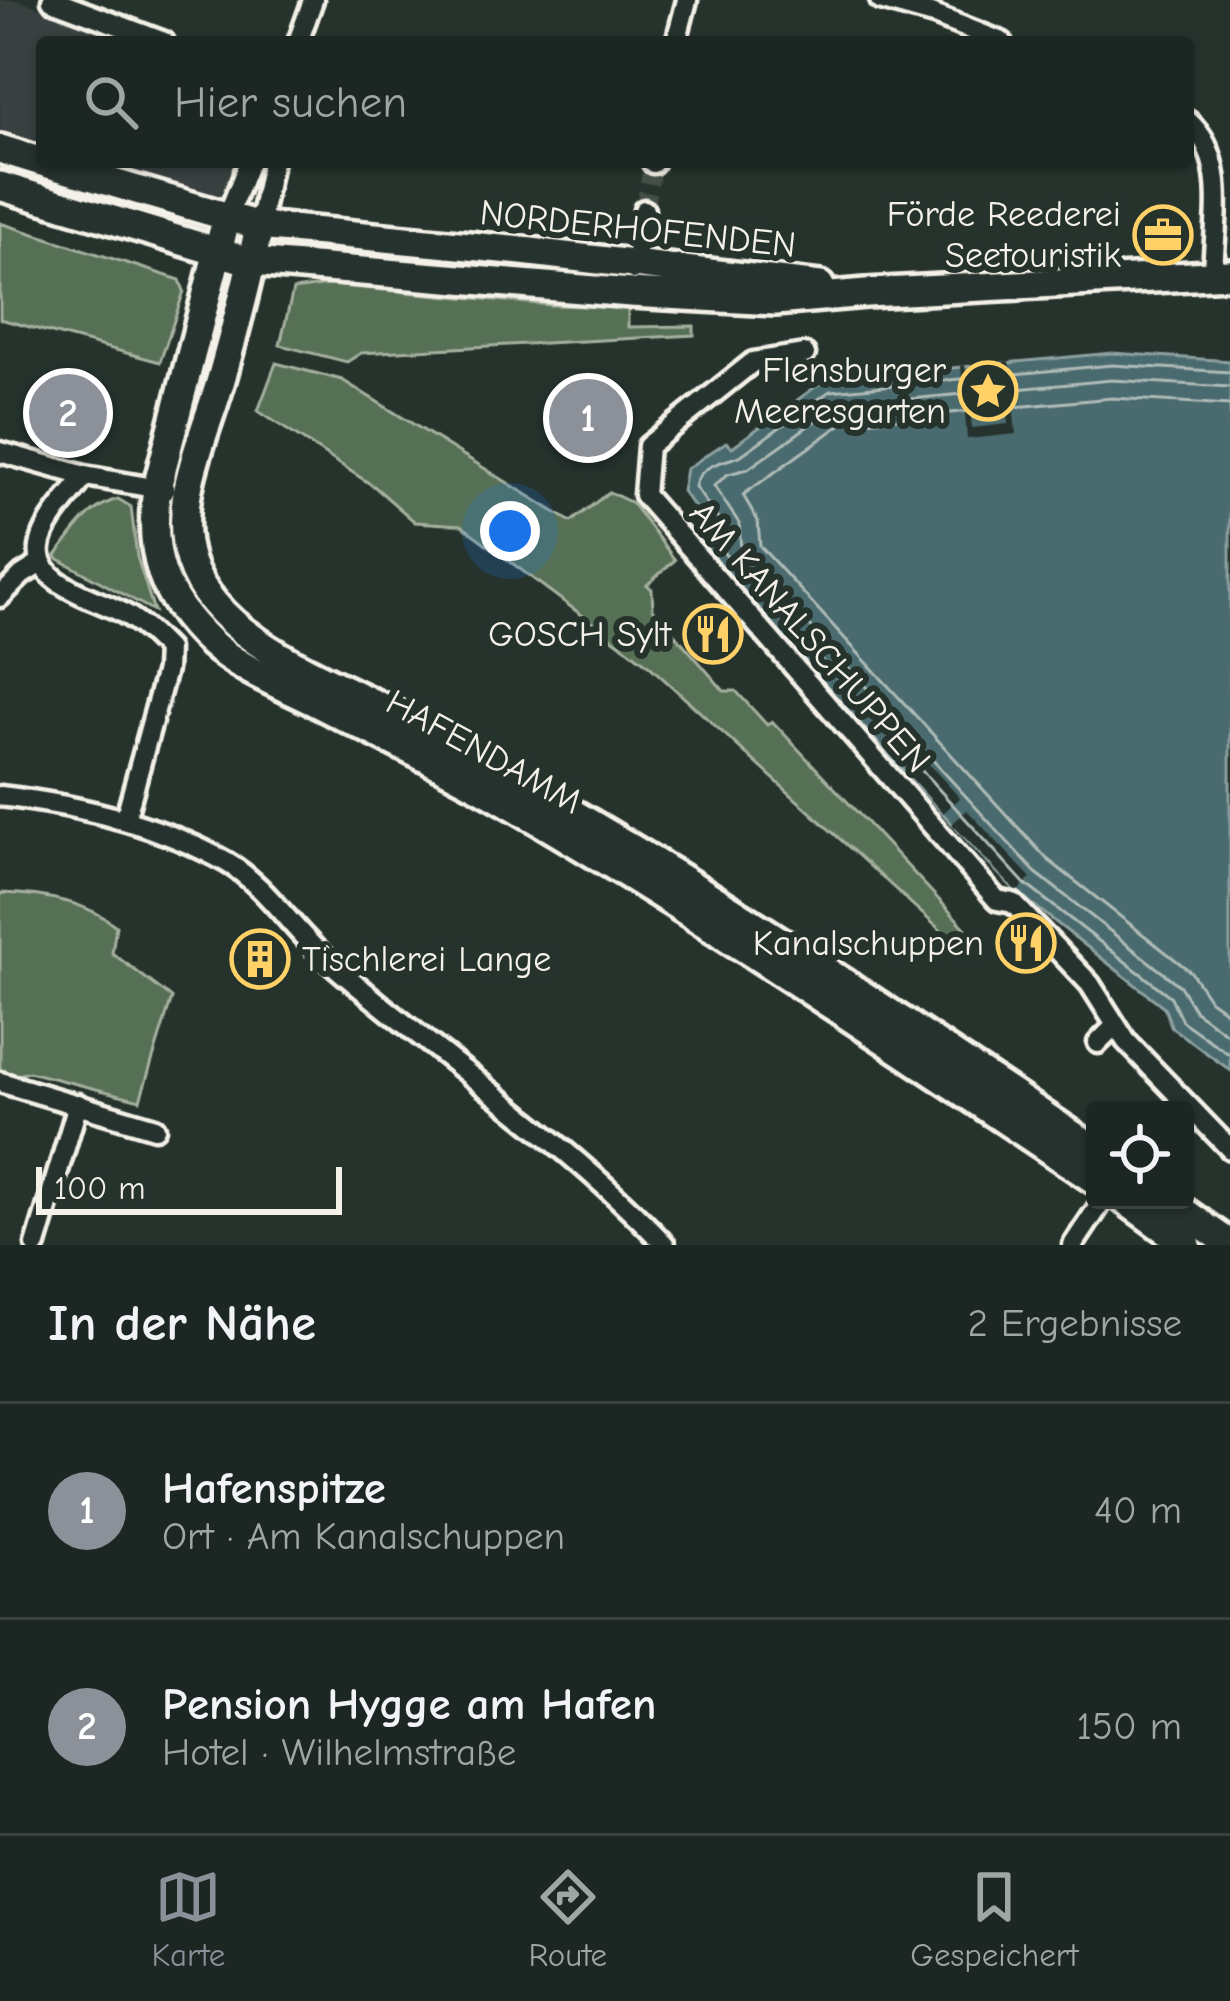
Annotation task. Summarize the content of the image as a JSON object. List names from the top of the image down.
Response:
{
  "streets": {
    "main road": ["NORDERHOFENDEN", "HAFENDAMM"],
    "street": ["AM KANALSCHUPPEN"]
  },
  "crossings": [
    ["NORDERHOFENDEN", "HAFENDAMM"]
  ],
  "places": {
    "office": ["Förde Reederei Seetouristik"],
    "place": ["Flensburger Meeresgarten"],
    "restaurant": ["GOSCH Sylt", "Kanalschuppen"],
    "building": ["Tischlerei Lange"]
  },
  "scale_bar": "100 m",
  "page": {
    "search": "Hier suchen",
    "pins": ["2", "1"],
    "scale": "100 m",
    "heading": ["In der Nähe", "2 Ergebnisse"],
    "list": [
      {
        "mark": "1",
        "name": "Hafenspitze",
        "note": "Ort · Am Kanalschuppen",
        "value": "40 m"
      },
      {
        "mark": "2",
        "name": "Pension Hygge am Hafen",
        "note": "Hotel · Wilhelmstraße",
        "value": "150 m"
      }
    ],
    "nav": ["Karte", "Route", "Gespeichert"]
  }
}
